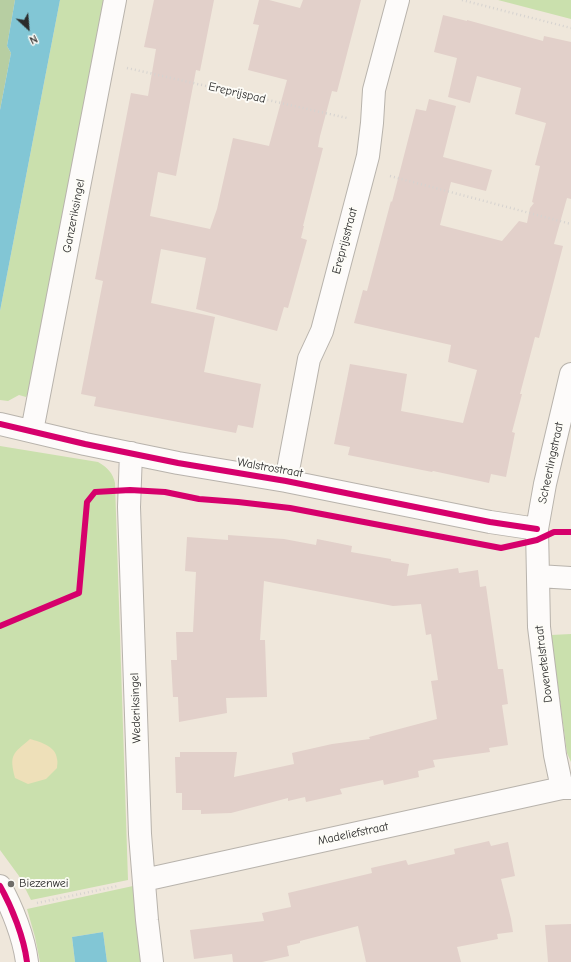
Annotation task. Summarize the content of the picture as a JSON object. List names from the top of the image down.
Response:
{
  "streets": {
    "street": [
      "Ganzeriksingel",
      "Ereprijsstraat",
      "Scheerlingstraat",
      "Walstrostraat",
      "Dovenetelstraat",
      "Wederiksingel",
      "Madeliefstraat"
    ],
    "path": ["Ereprijspad"]
  },
  "crossings": [
    ["Ereprijspad", "Ganzeriksingel"],
    ["Ereprijspad", "Ereprijsstraat"],
    ["Ganzeriksingel", "Walstrostraat"],
    ["Ereprijsstraat", "Walstrostraat"],
    ["Scheerlingstraat", "Walstrostraat"],
    ["Scheerlingstraat", "Dovenetelstraat"],
    ["Walstrostraat", "Dovenetelstraat"],
    ["Walstrostraat", "Wederiksingel"],
    ["Dovenetelstraat", "Madeliefstraat"],
    ["Wederiksingel", "Madeliefstraat"]
  ],
  "places": ["Biezenwei"],
  "north": "bottom right"
}
